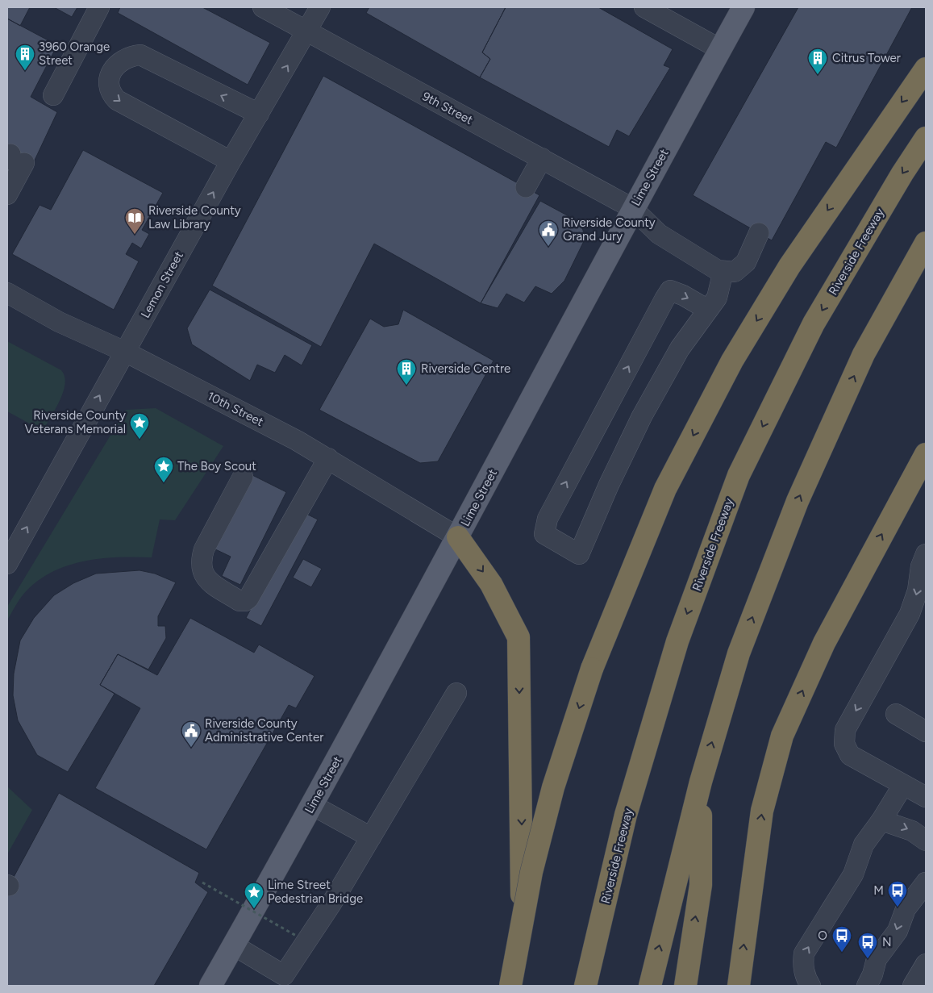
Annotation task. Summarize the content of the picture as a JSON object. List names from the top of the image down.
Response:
{
  "streets": {
    "highway": ["Riverside Freeway"],
    "main road": ["Lime Street"],
    "street": ["9th Street", "Lemon Street", "10th Street"]
  },
  "crossings": [
    ["9th Street", "Lime Street"],
    ["9th Street", "Lemon Street"],
    ["Lime Street", "10th Street"],
    ["Lemon Street", "10th Street"]
  ],
  "one_way": ["Lemon Street"],
  "places": {
    "building": ["3960 Orange Street", "Citrus Tower", "Riverside Centre"],
    "library": ["Riverside County Law Library"],
    "public building": ["Riverside County Grand Jury", "Riverside County Administrative Center"],
    "place": ["Riverside County Veterans Memorial", "The Boy Scout", "Lime Street Pedestrian Bridge"],
    "bus stop": ["M", "O", "N"]
  }
}
